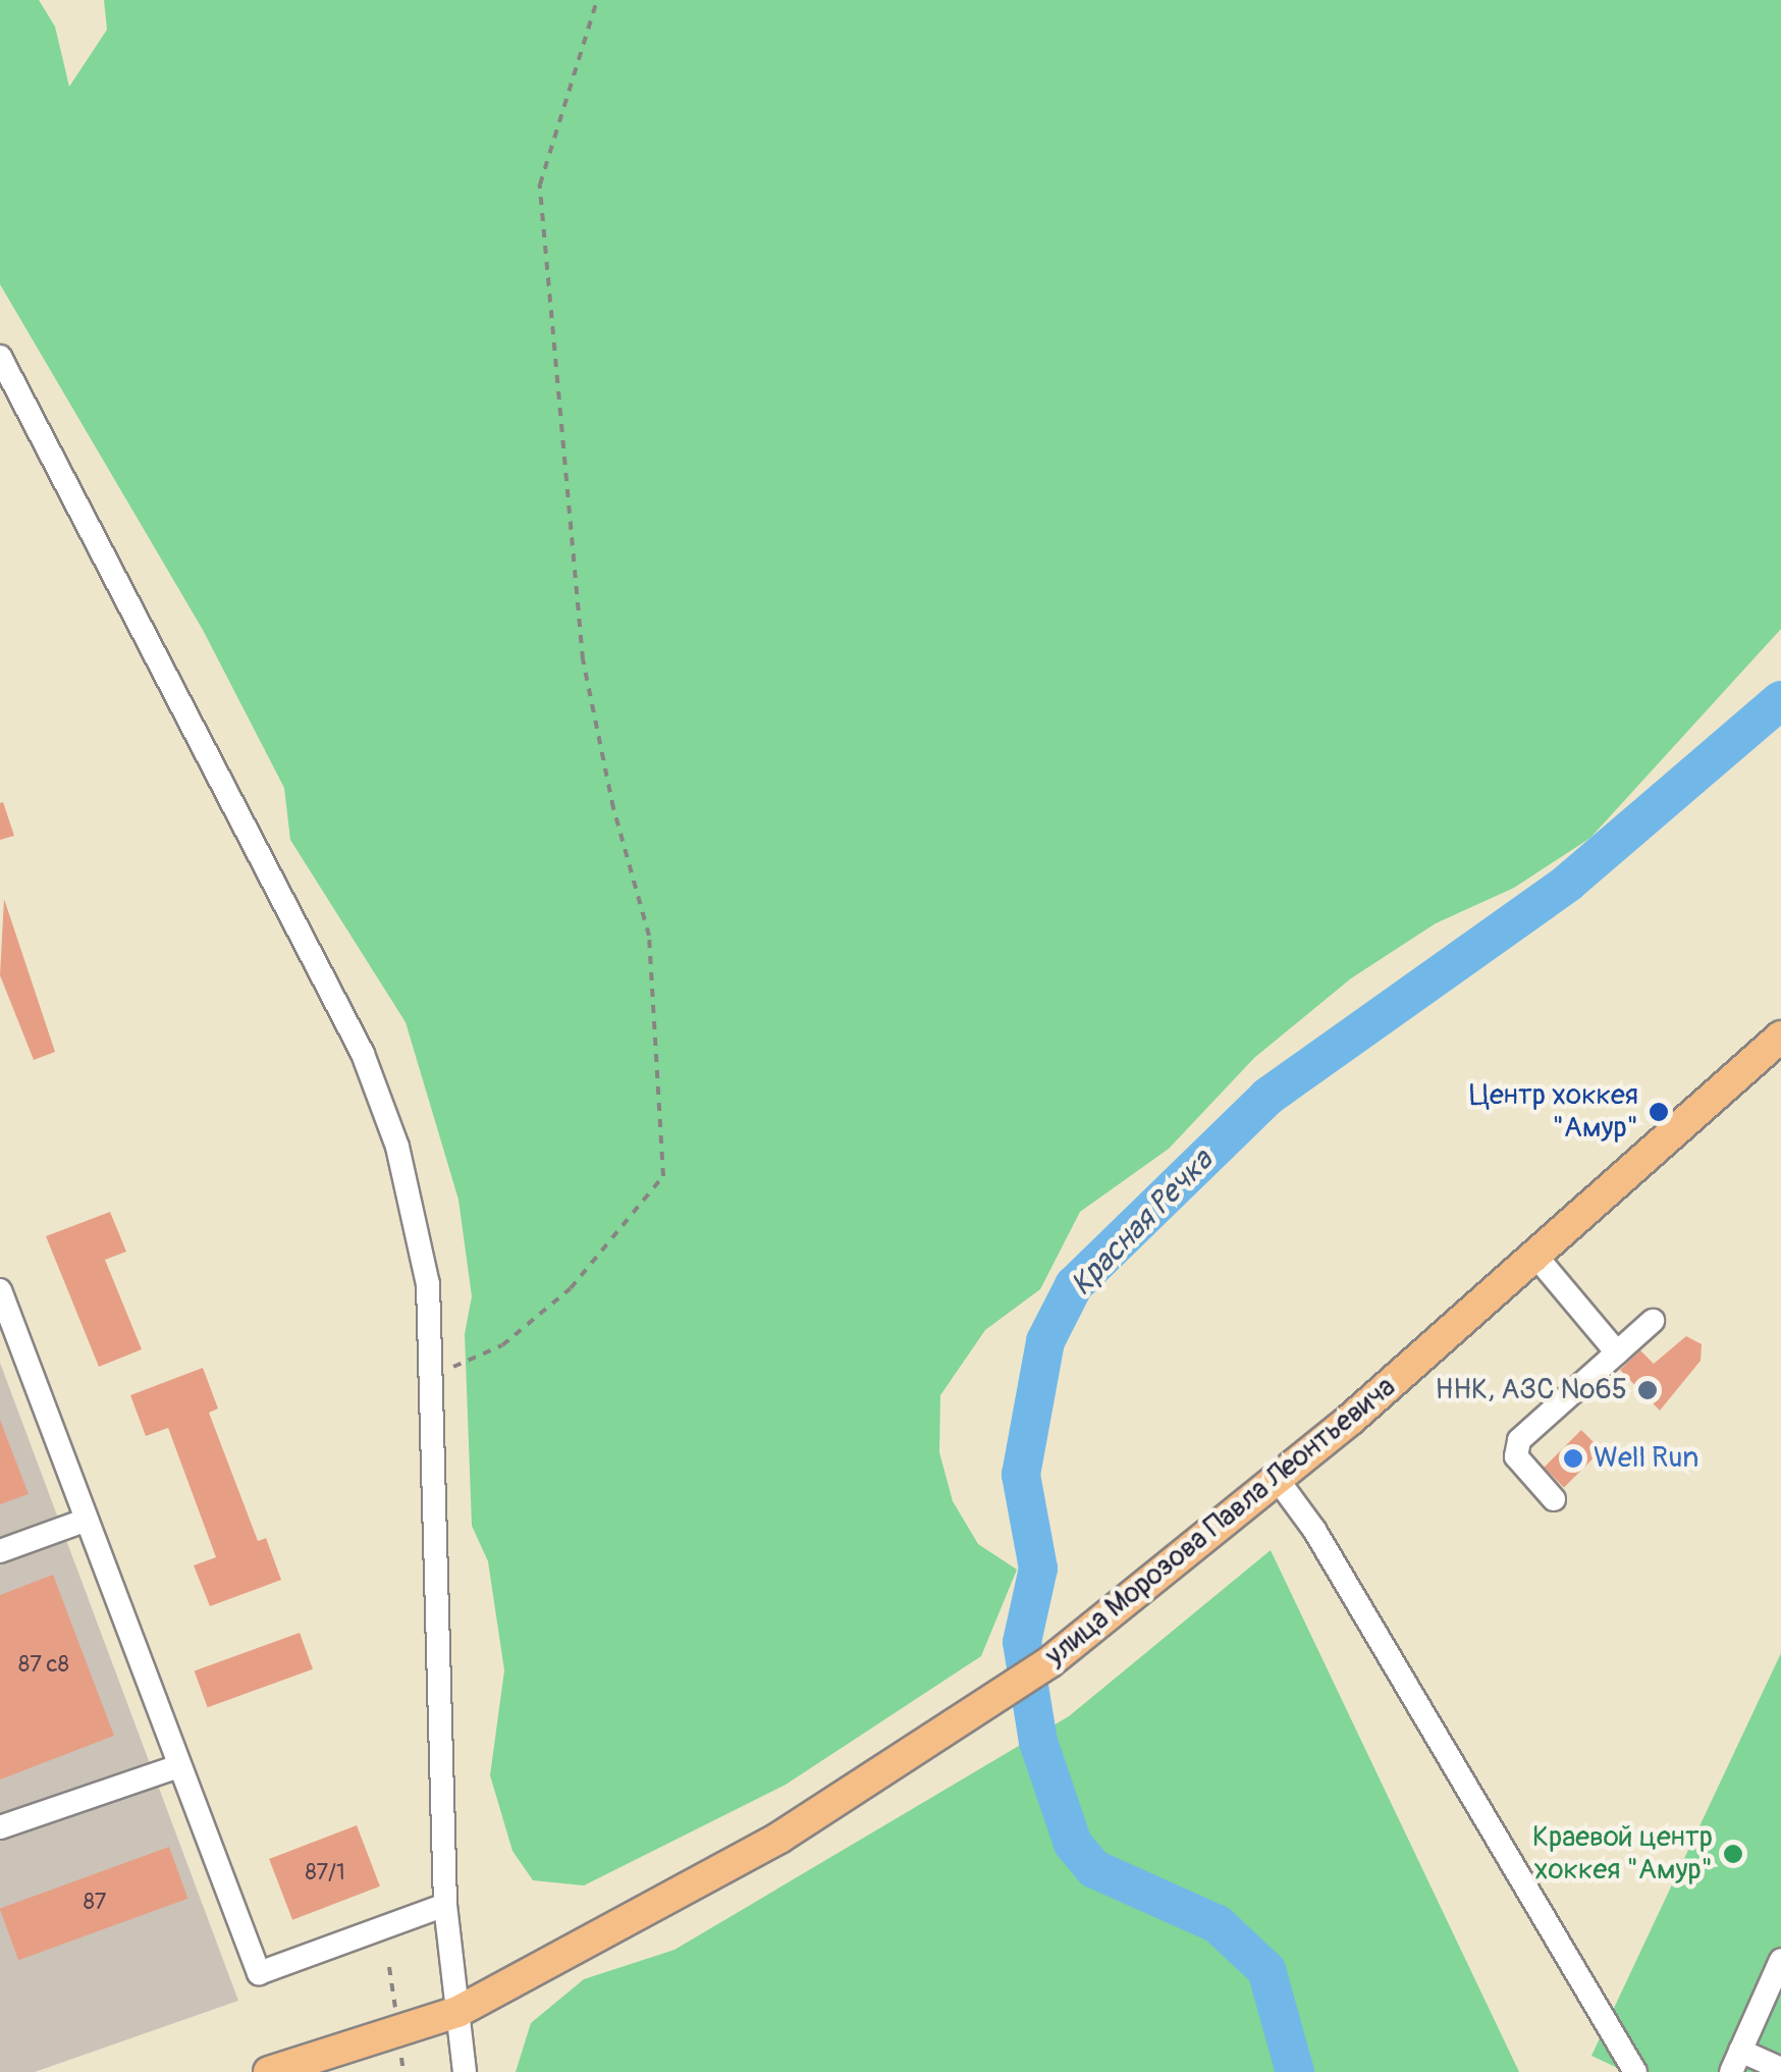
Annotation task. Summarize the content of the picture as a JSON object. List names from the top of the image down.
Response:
{
  "streets": {
    "main road": ["улица Морозова Павла Леонтьевича"]
  },
  "water": ["Красная Речка"],
  "places": [
    "Центр хоккея \"Амур\"",
    "ННК, АЗС №65",
    "Well Run",
    "Краевой центр хоккея \"Амур\""
  ],
  "house_numbers": ["87 с8", "87/1", "87"]
}
